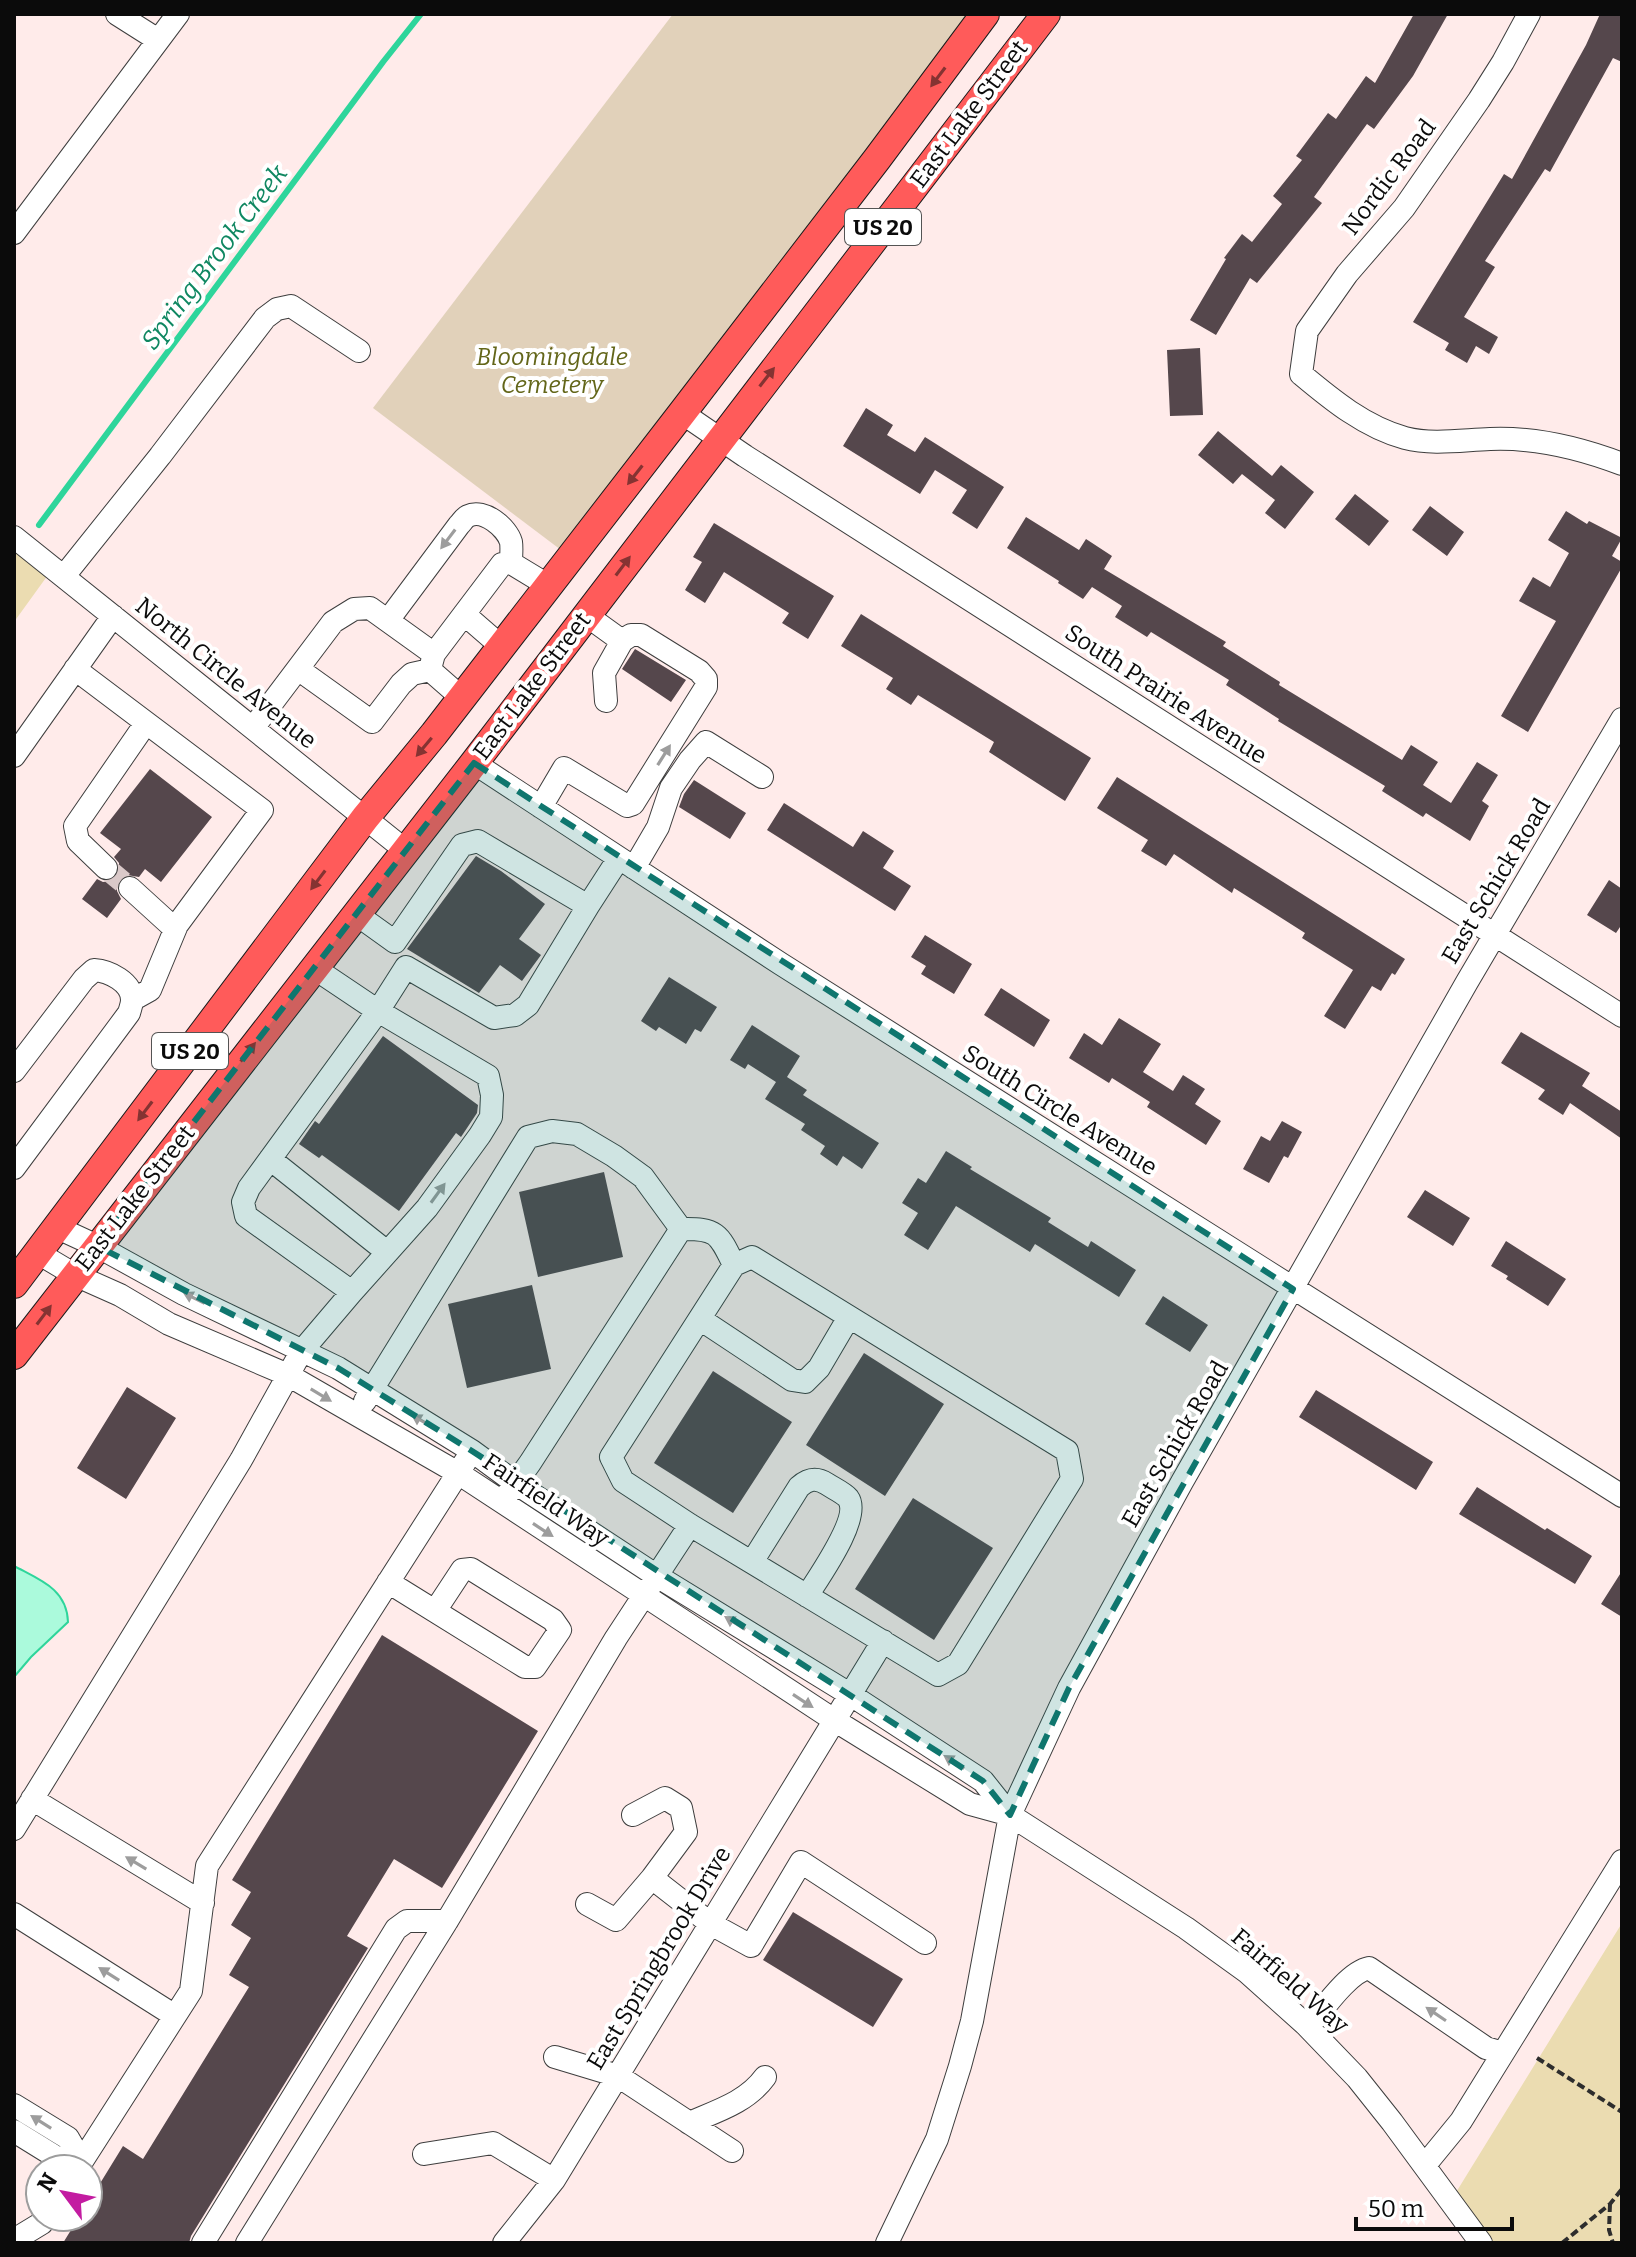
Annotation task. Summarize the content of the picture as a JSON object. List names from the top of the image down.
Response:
{
  "streets": {
    "main road": ["East Lake Street", "US 20"],
    "street": [
      "Nordic Road",
      "North Circle Avenue",
      "South Prairie Avenue",
      "East Schick Road",
      "South Circle Avenue",
      "Fairfield Way",
      "East Springbrook Drive"
    ]
  },
  "crossings": [
    ["East Lake Street", "North Circle Avenue"],
    ["East Lake Street", "South Prairie Avenue"],
    ["East Lake Street", "South Circle Avenue"],
    ["East Lake Street", "Fairfield Way"],
    ["South Prairie Avenue", "East Schick Road"],
    ["East Schick Road", "South Circle Avenue"],
    ["East Schick Road", "Fairfield Way"],
    ["Fairfield Way", "East Springbrook Drive"]
  ],
  "water": ["Spring Brook Creek"],
  "parks": ["Bloomingdale Cemetery"],
  "scale_bar": "50 m",
  "north": "top left"
}
